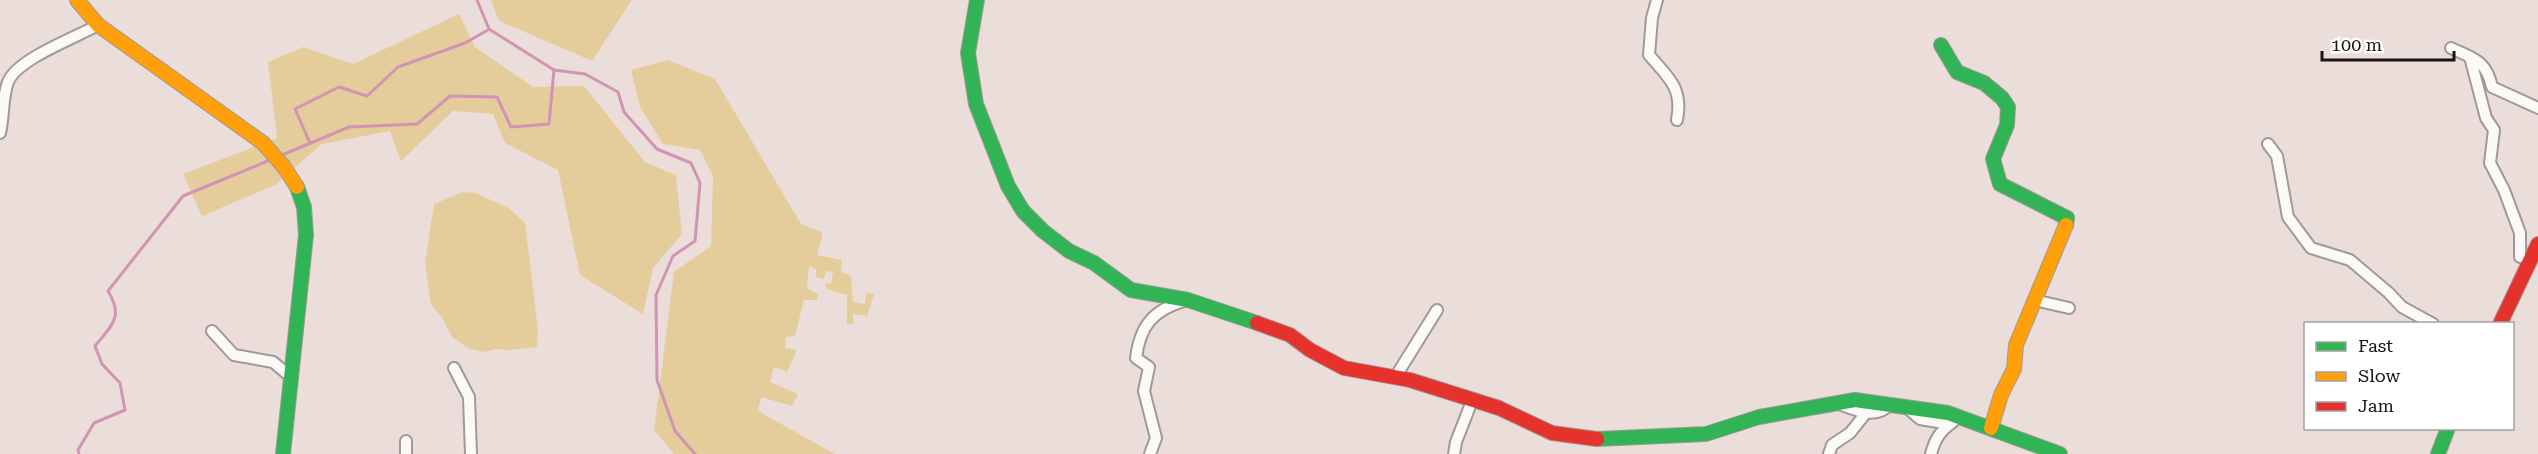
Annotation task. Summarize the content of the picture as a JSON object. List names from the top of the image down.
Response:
{
  "legend": ["Fast", "Slow", "Jam"],
  "scale_bar": "100 m"
}
